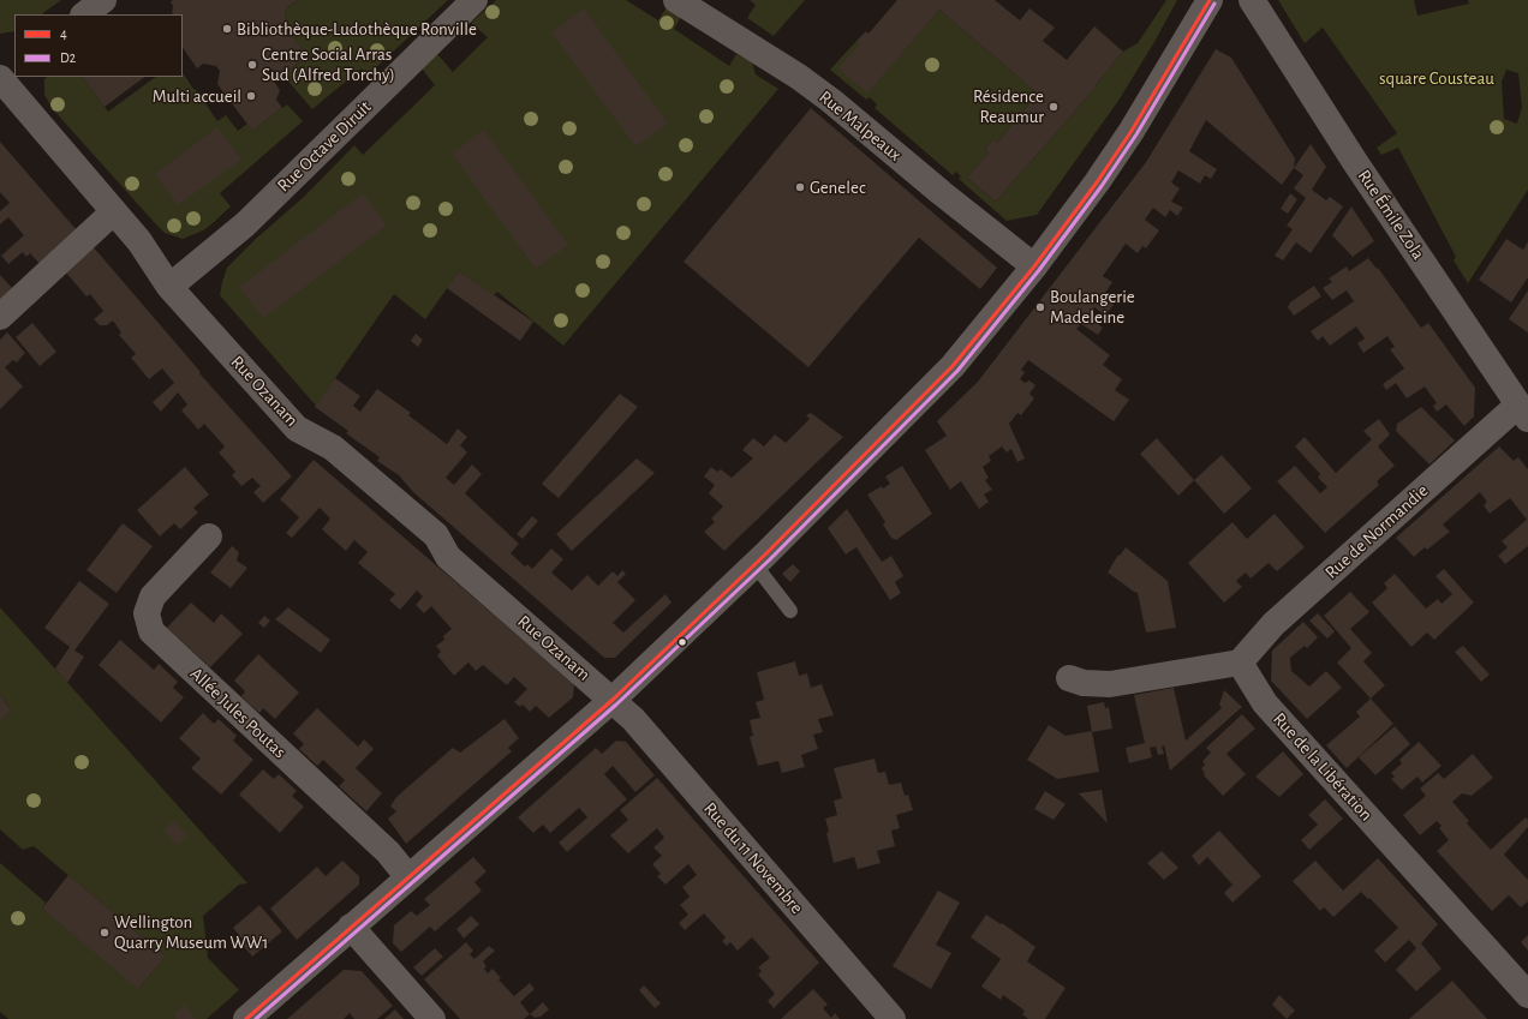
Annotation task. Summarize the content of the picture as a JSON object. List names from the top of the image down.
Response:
{
  "streets": {
    "street": [
      "Rue Malpeaux",
      "Rue Octave Diruit",
      "Rue Émile Zola",
      "Rue Ozanam",
      "Rue de Normandie",
      "Allée Jules Poutas",
      "Rue de la Libération",
      "Rue du 11 Novembre"
    ]
  },
  "crossings": [
    ["Rue Octave Diruit", "Rue Ozanam"],
    ["Rue Émile Zola", "Rue de Normandie"],
    ["Rue Ozanam", "Rue du 11 Novembre"],
    ["Rue de Normandie", "Rue de la Libération"]
  ],
  "parks": ["square Cousteau"],
  "places": [
    "Bibliothèque-Ludothèque Ronville",
    "Centre Social Arras Sud (Alfred Torchy)",
    "Multi accueil",
    "Résidence Reaumur",
    "Genelec",
    "Boulangerie Madeleine",
    "Wellington Quarry Museum WW1"
  ],
  "lines": ["transit line 4", "transit line D2"],
  "legend": ["4", "D2"]
}
